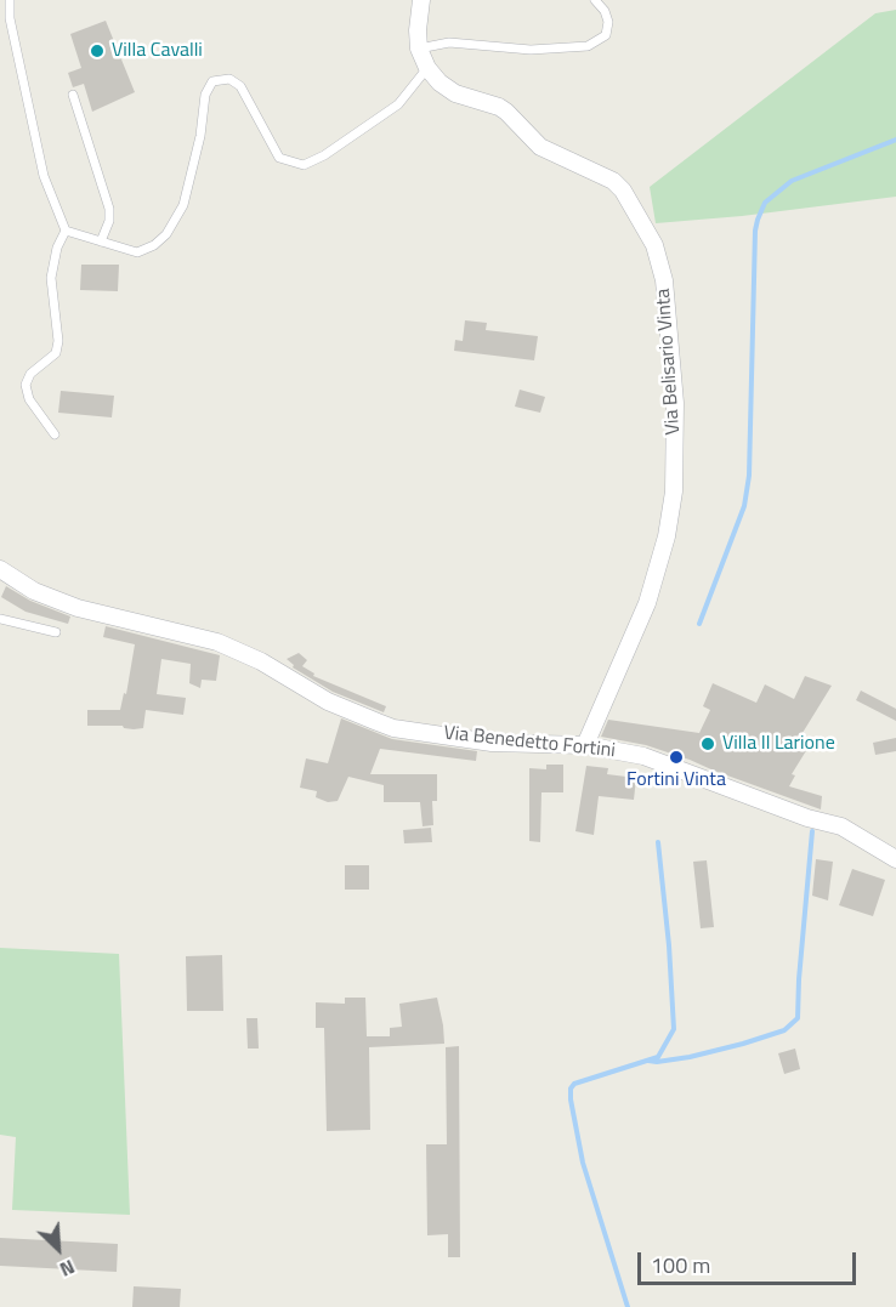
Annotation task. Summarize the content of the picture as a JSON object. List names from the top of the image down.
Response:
{
  "streets": {
    "street": ["Via Belisario Vinta", "Via Benedetto Fortini"]
  },
  "crossings": [
    ["Via Belisario Vinta", "Via Benedetto Fortini"]
  ],
  "places": ["Villa Cavalli", "Villa Il Larione", "Fortini Vinta"],
  "scale_bar": "100 m",
  "north": "bottom right"
}
